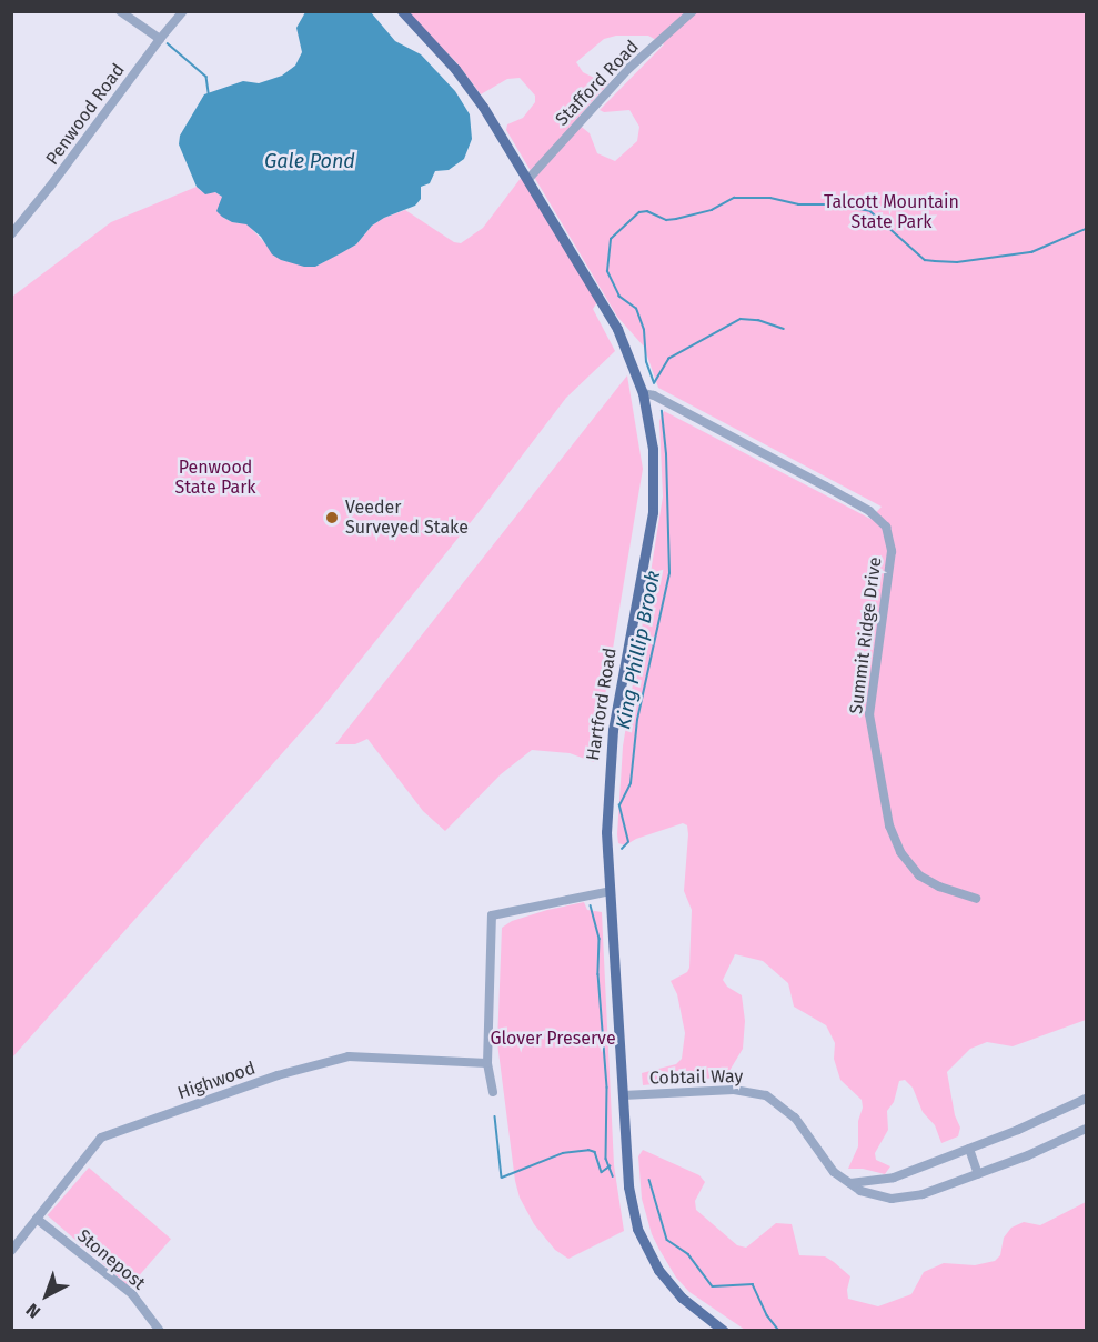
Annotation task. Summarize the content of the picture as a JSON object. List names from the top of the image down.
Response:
{
  "streets": {
    "main road": ["Hartford Road"],
    "street": [
      "Stafford Road",
      "Penwood Road",
      "Summit Ridge Drive",
      "Cobtail Way",
      "Highwood",
      "Stonepost"
    ]
  },
  "crossings": [
    ["Stafford Road", "Hartford Road"],
    ["Summit Ridge Drive", "Hartford Road"],
    ["Hartford Road", "Cobtail Way"],
    ["Highwood", "Stonepost"]
  ],
  "water": ["Gale Pond", "King Phillip Brook"],
  "parks": ["Talcott Mountain State Park", "Penwood State Park", "Glover Preserve"],
  "places": ["Veeder Surveyed Stake"],
  "north": "bottom left"
}
